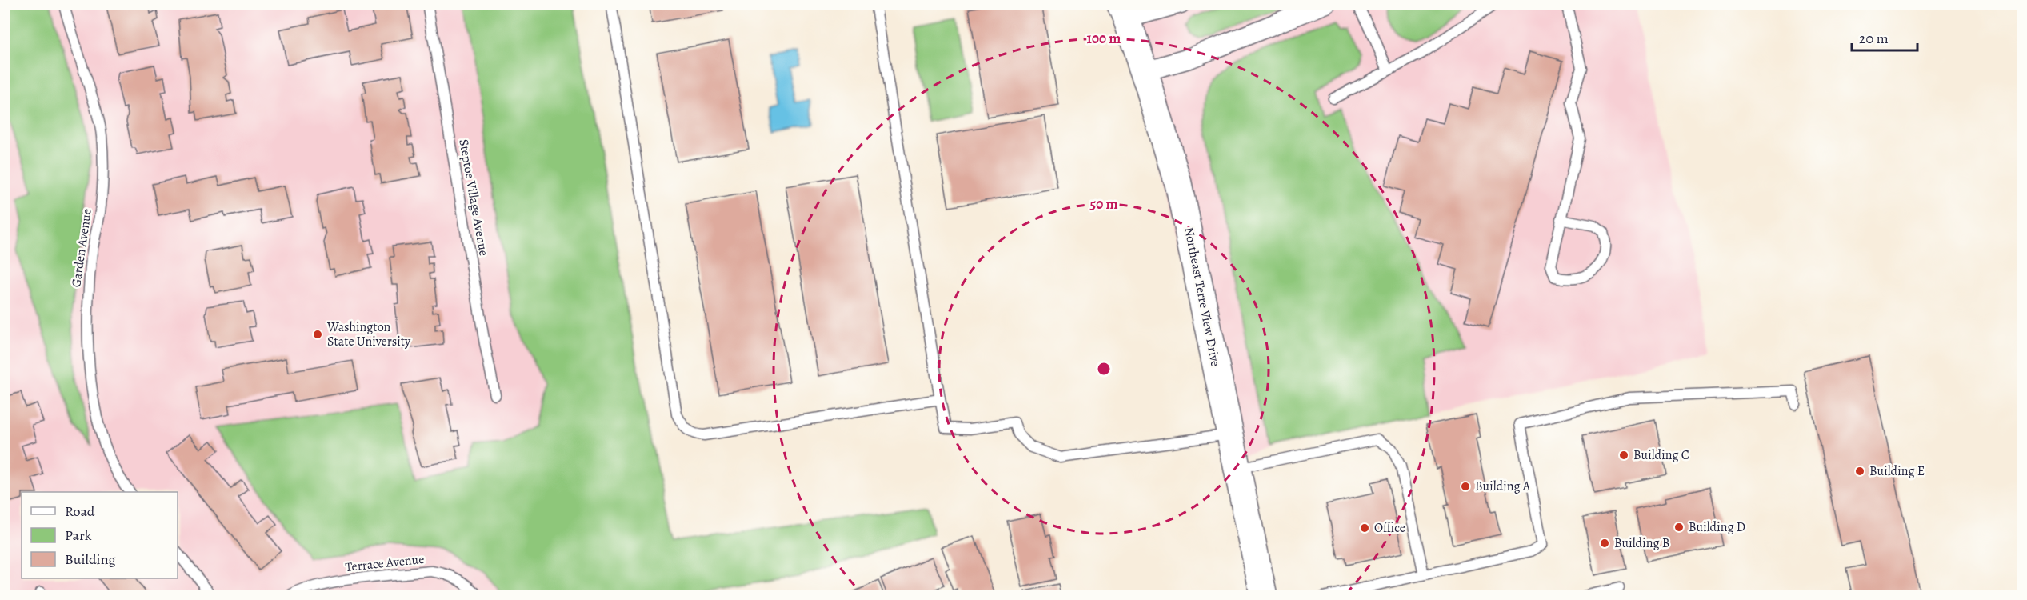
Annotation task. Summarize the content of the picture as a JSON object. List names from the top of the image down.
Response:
{
  "streets": {
    "main road": ["Northeast Terre View Drive"],
    "lane": ["Steptoe Village Avenue", "Garden Avenue", "Terrace Avenue"]
  },
  "places": [
    "Washington State University",
    "Building C",
    "Building E",
    "Building A",
    "Building D",
    "Office",
    "Building B"
  ],
  "legend": ["Road", "Park", "Building"],
  "scale_bar": "20 m",
  "rings": ["100 m", "50 m"]
}
